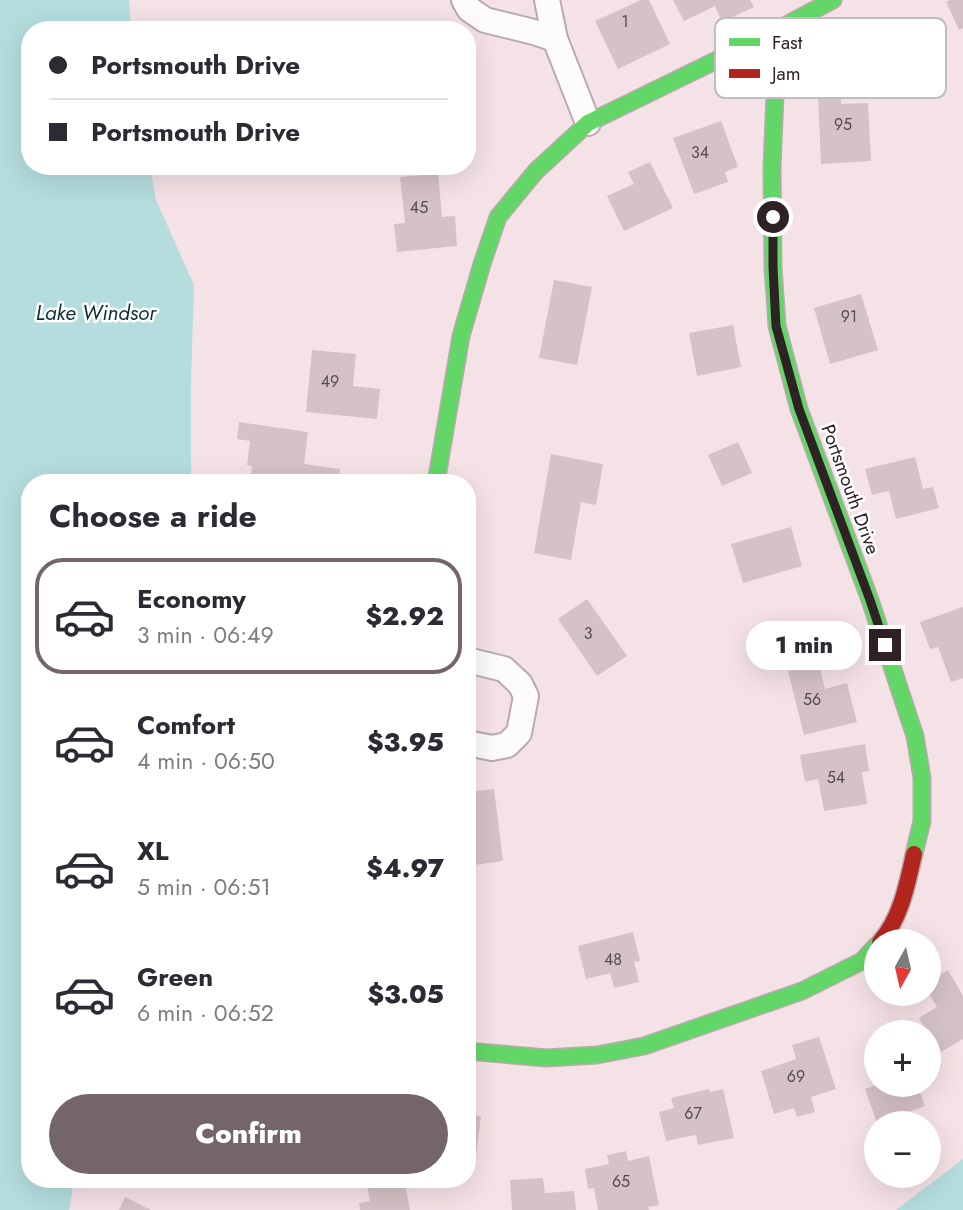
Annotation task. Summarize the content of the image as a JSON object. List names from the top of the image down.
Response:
{
  "streets": {
    "street": ["Portsmouth Drive"]
  },
  "water": ["Lake Windsor"],
  "house_numbers": [
    "1",
    "95",
    "34",
    "45",
    "91",
    "49",
    "3",
    "56",
    "54",
    "48",
    "69",
    "67",
    "65"
  ],
  "legend": ["Fast", "Jam"],
  "north": "bottom",
  "page": {
    "banner": ["Portsmouth Drive", "Portsmouth Drive"],
    "heading": "Choose a ride",
    "list": [
      {
        "name": "Economy",
        "note": "3 min · 06:49",
        "value": "$2.92"
      },
      {
        "name": "Comfort",
        "note": "4 min · 06:50",
        "value": "$3.95"
      },
      {
        "name": "XL",
        "note": "5 min · 06:51",
        "value": "$4.97"
      },
      {
        "name": "Green",
        "note": "6 min · 06:52",
        "value": "$3.05"
      }
    ],
    "bubble": "1 min",
    "map_buttons": ["+", "−"],
    "buttons": "Confirm"
  }
}
